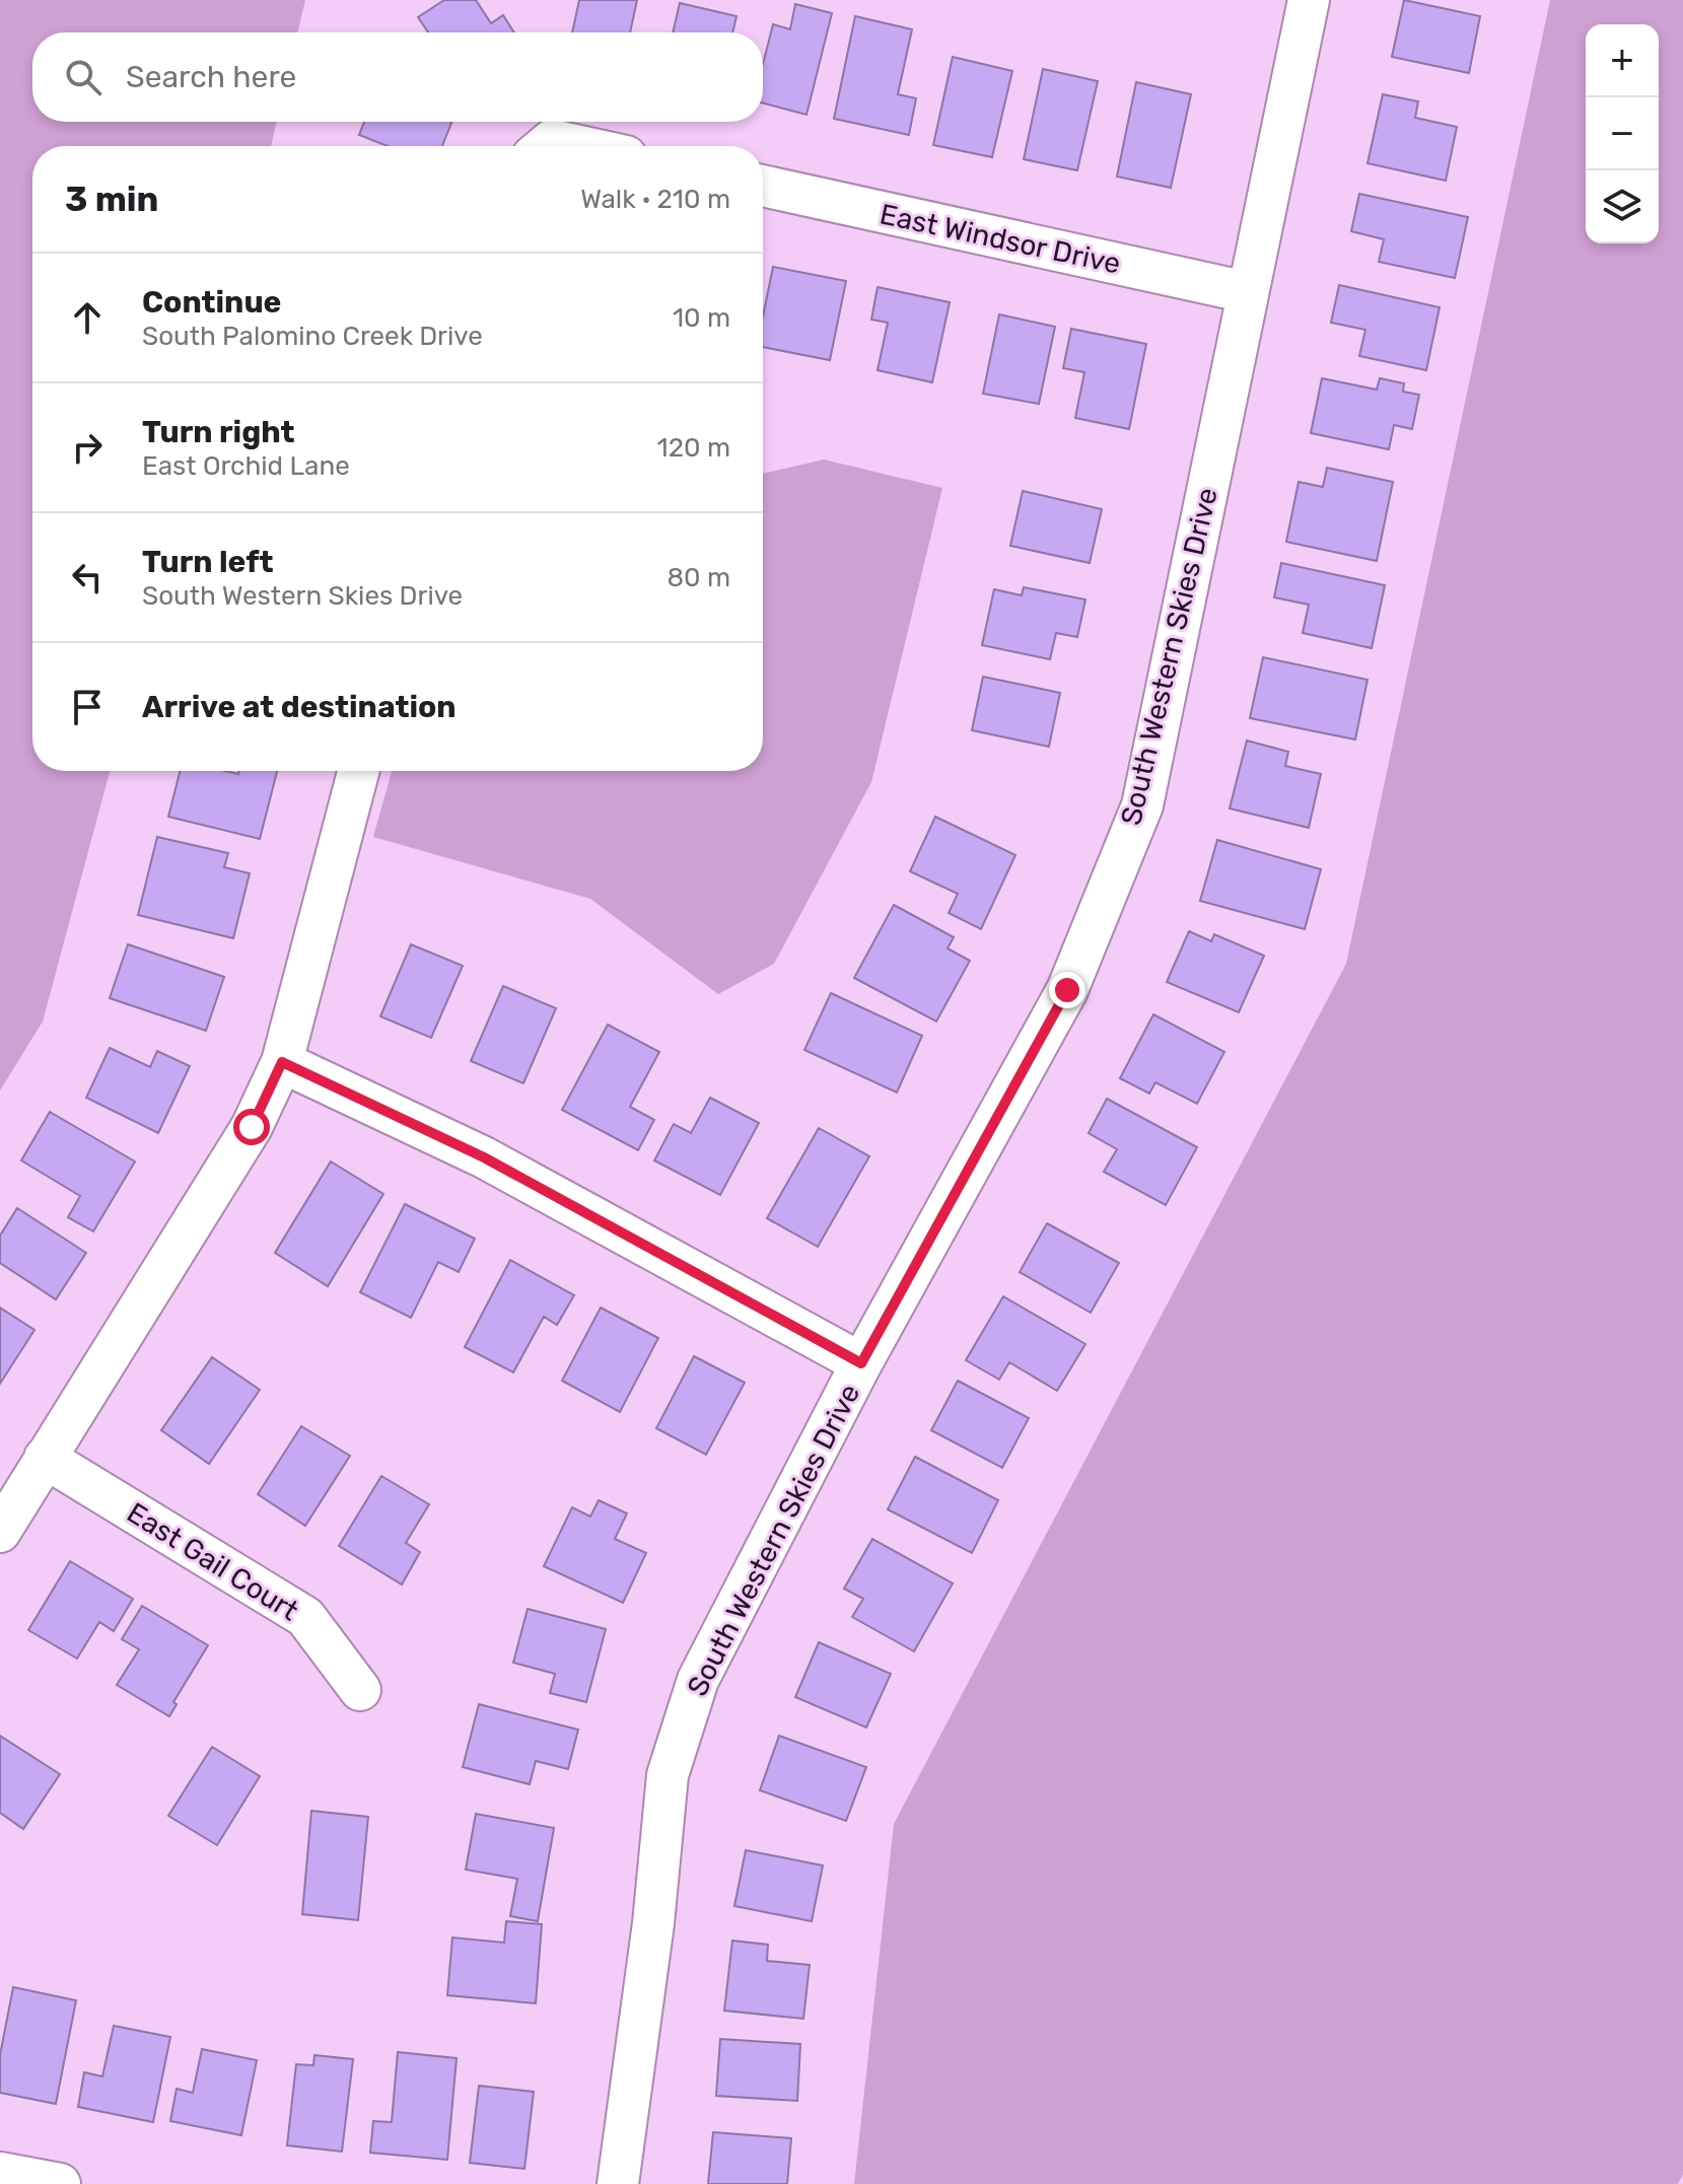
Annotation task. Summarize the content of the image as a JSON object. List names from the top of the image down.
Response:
{
  "streets": {
    "street": ["East Windsor Drive", "South Western Skies Drive", "East Gail Court"]
  },
  "crossings": [
    ["East Windsor Drive", "South Western Skies Drive"]
  ],
  "page": {
    "map_buttons": ["+", "−"],
    "search": "Search here",
    "heading": ["3 min", "Walk · 210 m"],
    "list": [
      ["Continue", "South Palomino Creek Drive", "10 m"],
      ["Turn right", "East Orchid Lane", "120 m"],
      ["Turn left", "South Western Skies Drive", "80 m"],
      "Arrive at destination"
    ]
  }
}
